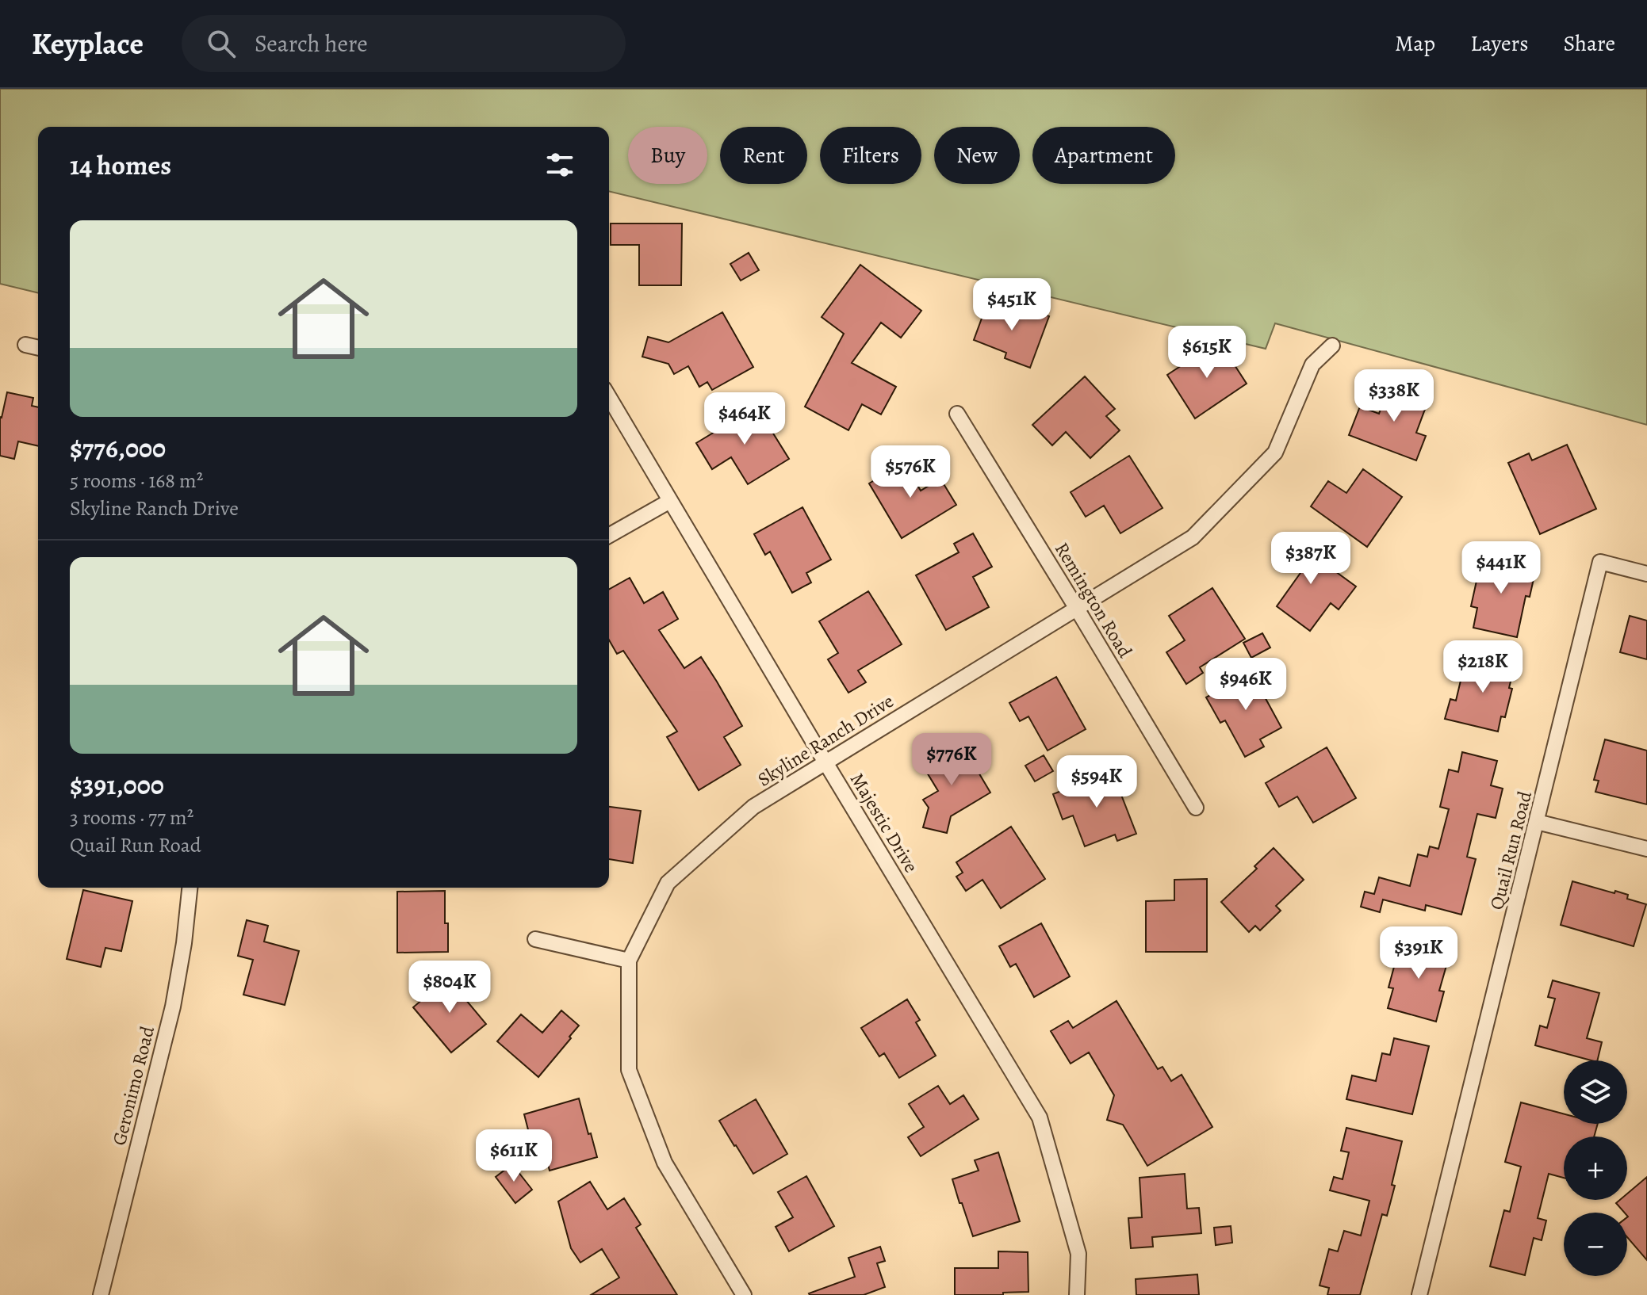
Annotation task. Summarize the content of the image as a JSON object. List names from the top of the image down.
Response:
{
  "streets": {
    "street": [
      "Remington Road",
      "Skyline Ranch Drive",
      "Majestic Drive",
      "Quail Run Road",
      "Geronimo Road"
    ]
  },
  "crossings": [
    ["Remington Road", "Skyline Ranch Drive"],
    ["Skyline Ranch Drive", "Majestic Drive"]
  ],
  "page": {
    "header": "Keyplace",
    "search": "Search here",
    "nav": ["Map", "Layers", "Share"],
    "chip": [
      "Buy",
      "Rent",
      "Filters",
      "New",
      "Apartment"
    ],
    "heading": "14 homes",
    "list": [
      {
        "name": "$776,000",
        "note": "5 rooms · 168 m² · Skyline Ranch Drive"
      },
      {
        "name": "$391,000",
        "note": "3 rooms · 77 m² · Quail Run Road"
      }
    ],
    "price": [
      "$451K",
      "$615K",
      "$338K",
      "$464K",
      "$576K",
      "$387K",
      "$441K",
      "$218K",
      "$946K",
      "$776K",
      "$594K",
      "$391K",
      "$804K",
      "$611K"
    ],
    "map_buttons": ["+", "−"]
  }
}
